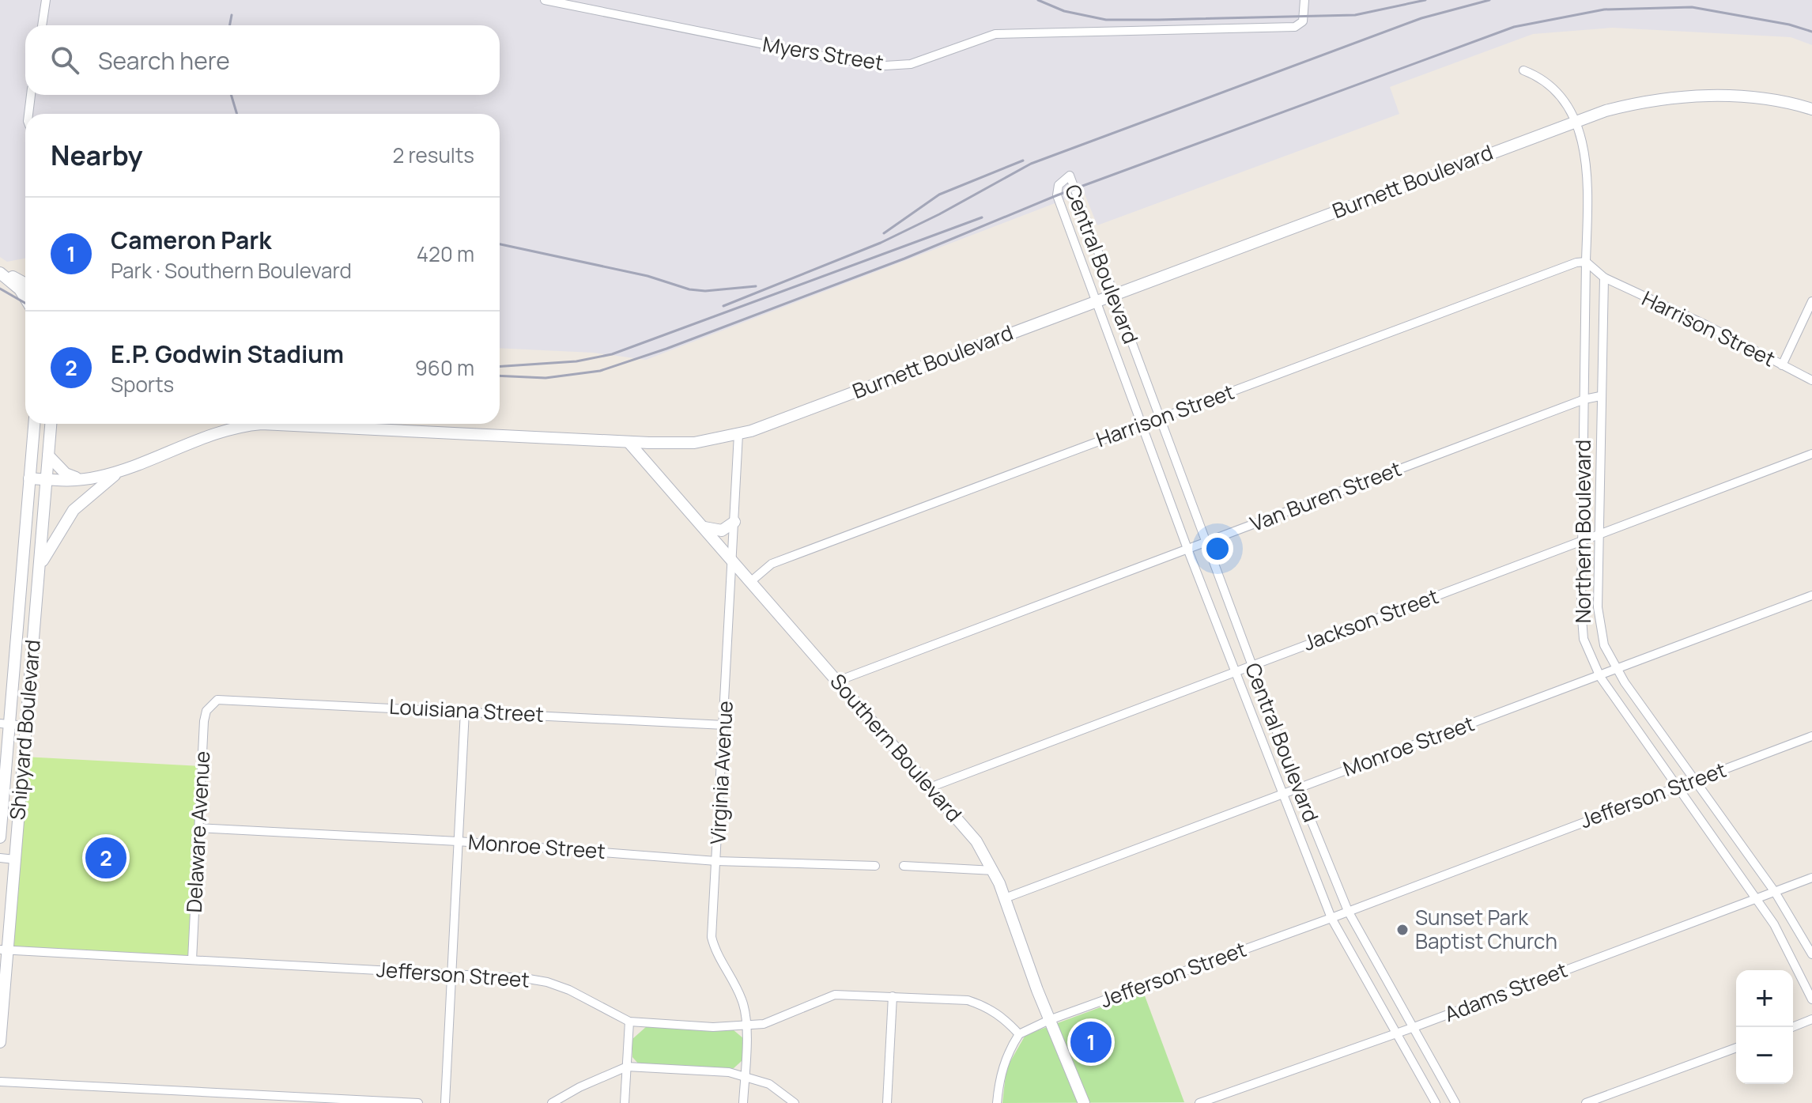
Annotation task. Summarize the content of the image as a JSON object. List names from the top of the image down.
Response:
{
  "streets": {
    "main road": ["Burnett Boulevard", "Shipyard Boulevard", "Southern Boulevard"],
    "street": [
      "Myers Street",
      "Central Boulevard",
      "Harrison Street",
      "Van Buren Street",
      "Northern Boulevard",
      "Jackson Street",
      "Louisiana Street",
      "Monroe Street",
      "Virginia Avenue",
      "Jefferson Street",
      "Delaware Avenue",
      "Adams Street"
    ]
  },
  "crossings": [
    ["Burnett Boulevard", "Central Boulevard"],
    ["Burnett Boulevard", "Northern Boulevard"],
    ["Burnett Boulevard", "Shipyard Boulevard"],
    ["Burnett Boulevard", "Southern Boulevard"],
    ["Burnett Boulevard", "Virginia Avenue"],
    ["Central Boulevard", "Harrison Street"],
    ["Central Boulevard", "Van Buren Street"],
    ["Central Boulevard", "Jackson Street"],
    ["Central Boulevard", "Monroe Street"],
    ["Central Boulevard", "Jefferson Street"],
    ["Central Boulevard", "Adams Street"],
    ["Harrison Street", "Northern Boulevard"],
    ["Harrison Street", "Southern Boulevard"],
    ["Van Buren Street", "Northern Boulevard"],
    ["Van Buren Street", "Southern Boulevard"],
    ["Northern Boulevard", "Jackson Street"],
    ["Northern Boulevard", "Monroe Street"],
    ["Northern Boulevard", "Jefferson Street"],
    ["Northern Boulevard", "Adams Street"],
    ["Jackson Street", "Southern Boulevard"],
    ["Louisiana Street", "Virginia Avenue"],
    ["Louisiana Street", "Delaware Avenue"],
    ["Shipyard Boulevard", "Jefferson Street"],
    ["Monroe Street", "Southern Boulevard"],
    ["Monroe Street", "Virginia Avenue"],
    ["Monroe Street", "Delaware Avenue"],
    ["Southern Boulevard", "Virginia Avenue"],
    ["Southern Boulevard", "Jefferson Street"],
    ["Virginia Avenue", "Jefferson Street"],
    ["Jefferson Street", "Delaware Avenue"]
  ],
  "places": ["Sunset Park Baptist Church"],
  "page": {
    "search": "Search here",
    "heading": ["Nearby", "2 results"],
    "list": [
      {
        "mark": "1",
        "name": "Cameron Park",
        "note": "Park · Southern Boulevard",
        "value": "420 m"
      },
      {
        "mark": "2",
        "name": "E.P. Godwin Stadium",
        "note": "Sports",
        "value": "960 m"
      }
    ],
    "pins": ["2", "1"],
    "map_buttons": ["+", "−"]
  }
}
